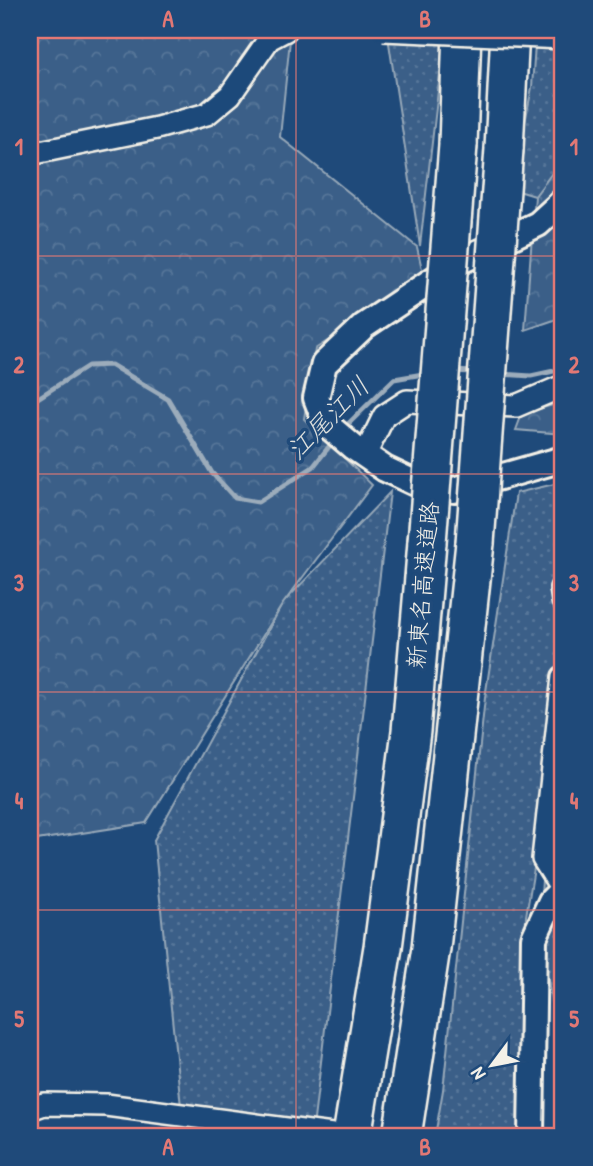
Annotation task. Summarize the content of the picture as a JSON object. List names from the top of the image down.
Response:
{
  "streets": {
    "highway": ["新東名高速道路"]
  },
  "water": ["江尾江川"],
  "north": "bottom left",
  "grid": {
    "columns": ["A", "B"],
    "rows": [
      "1",
      "2",
      "3",
      "4",
      "5"
    ]
  }
}
